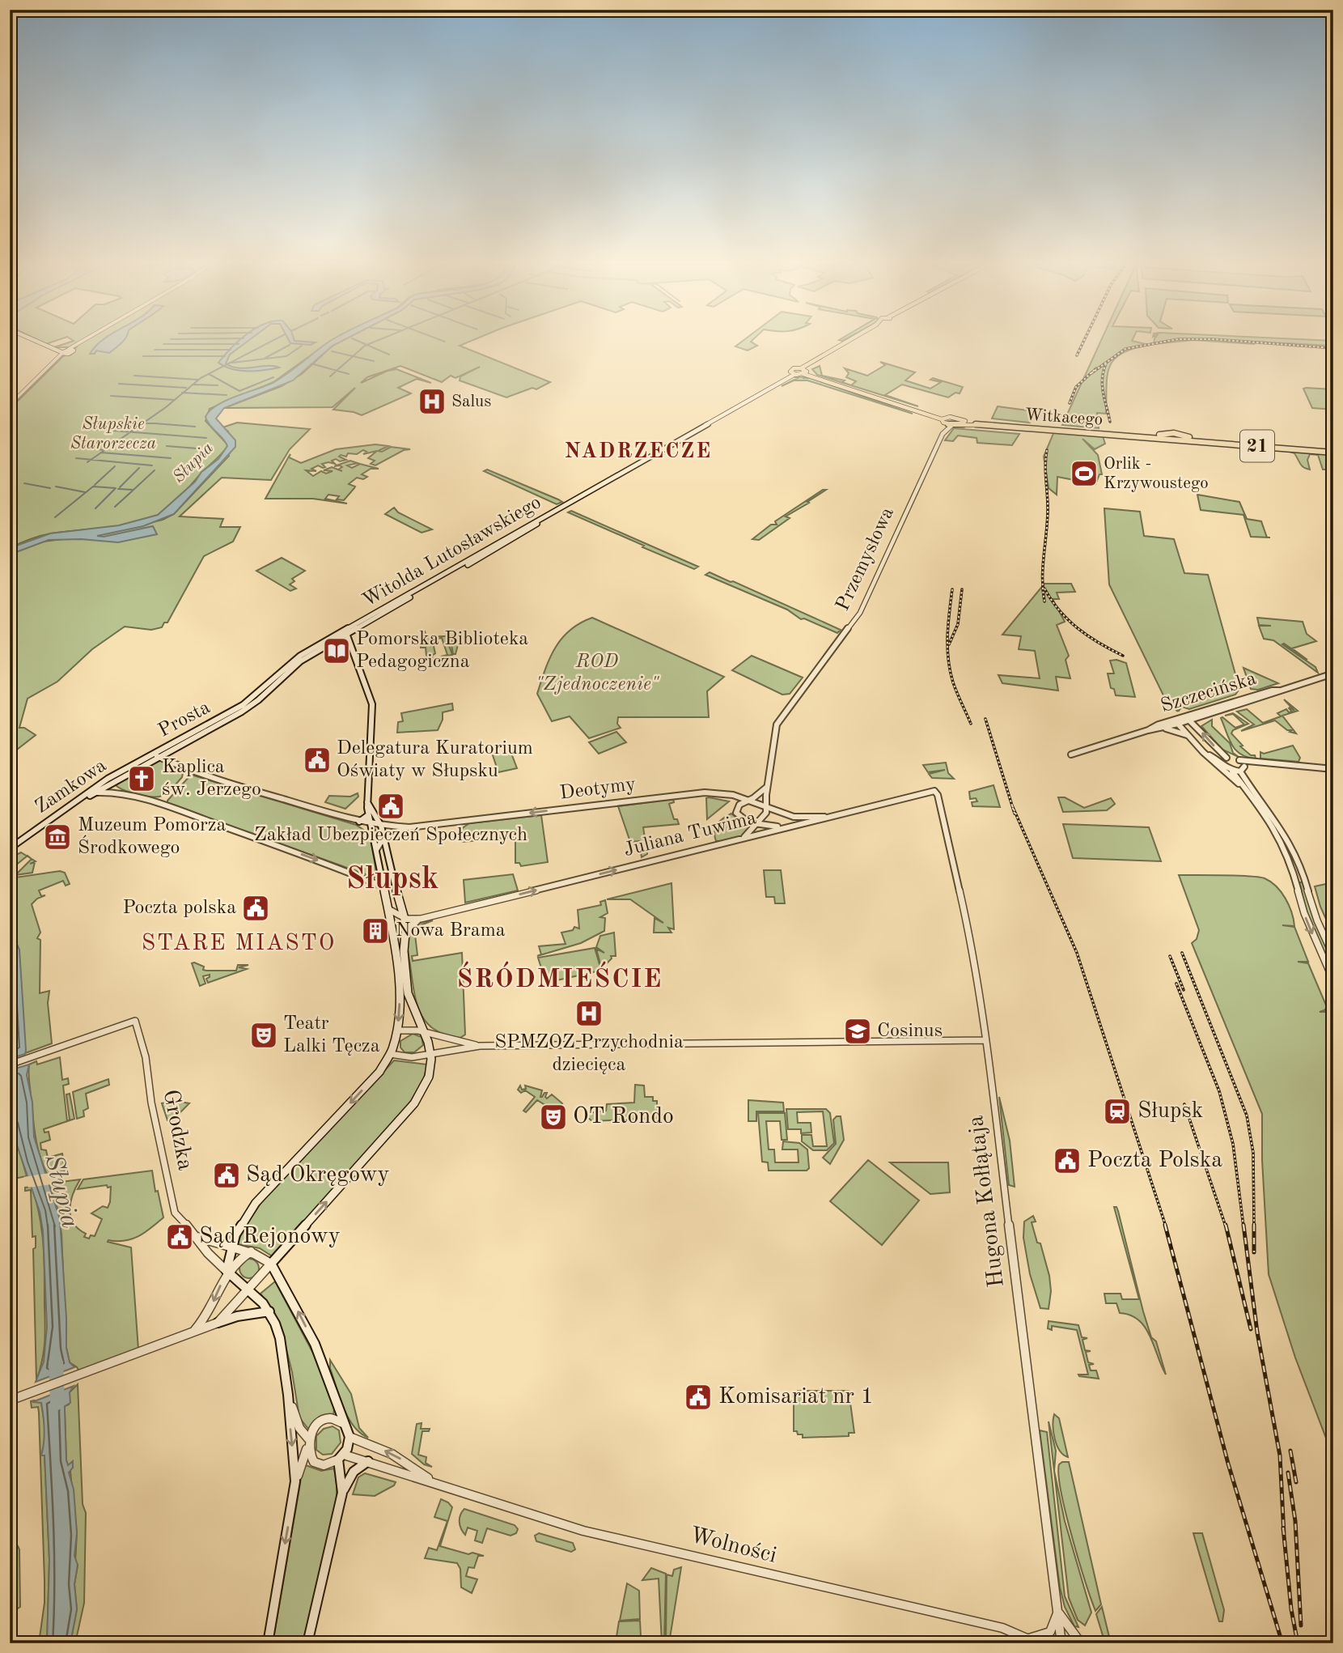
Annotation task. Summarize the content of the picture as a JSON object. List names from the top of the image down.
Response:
{
  "streets": {
    "main road": [
      "Witkacego",
      "21",
      "Witolda Lutosławskiego",
      "Prosta",
      "Zamkowa"
    ],
    "street": [
      "Przemysłowa",
      "Szczecińska",
      "Deotymy",
      "Juliana Tuwima",
      "Grodzka",
      "Hugona Kołłątaja",
      "Wolności"
    ]
  },
  "crossings": [
    ["Witkacego", "21"],
    ["21", "Witolda Lutosławskiego"],
    ["21", "Przemysłowa"],
    ["Witolda Lutosławskiego", "Prosta"],
    ["Przemysłowa", "Deotymy"],
    ["Prosta", "Zamkowa"],
    ["Juliana Tuwima", "Hugona Kołłątaja"]
  ],
  "one_way": ["Deotymy", "Juliana Tuwima"],
  "districts": [
    "NADRZECZE",
    "Słupsk",
    "STARE MIASTO",
    "ŚRÓDMIEŚCIE"
  ],
  "water": ["Słupia"],
  "parks": ["Słupskie Starorzecza", "ROD \"Zjednoczenie\""],
  "places": {
    "hospital": ["Salus", "SPMZOZ Przychodnia dziecięca"],
    "sports": ["Orlik - Krzywoustego"],
    "library": ["Pomorska Biblioteka Pedagogiczna"],
    "public building": [
      "Delegatura Kuratorium Oświaty w Słupsku",
      "Zakład Ubezpieczeń Społecznych",
      "Poczta polska",
      "Poczta Polska",
      "Sąd Okręgowy",
      "Sąd Rejonowy",
      "Komisariat nr 1"
    ],
    "church": ["Kaplica św. Jerzego"],
    "museum": ["Muzeum Pomorza Środkowego"],
    "building": ["Nowa Brama"],
    "school or university": ["Cosinus"],
    "theatre": ["Teatr Lalki Tęcza", "OT Rondo"],
    "station": ["Słupsk"]
  }
}
